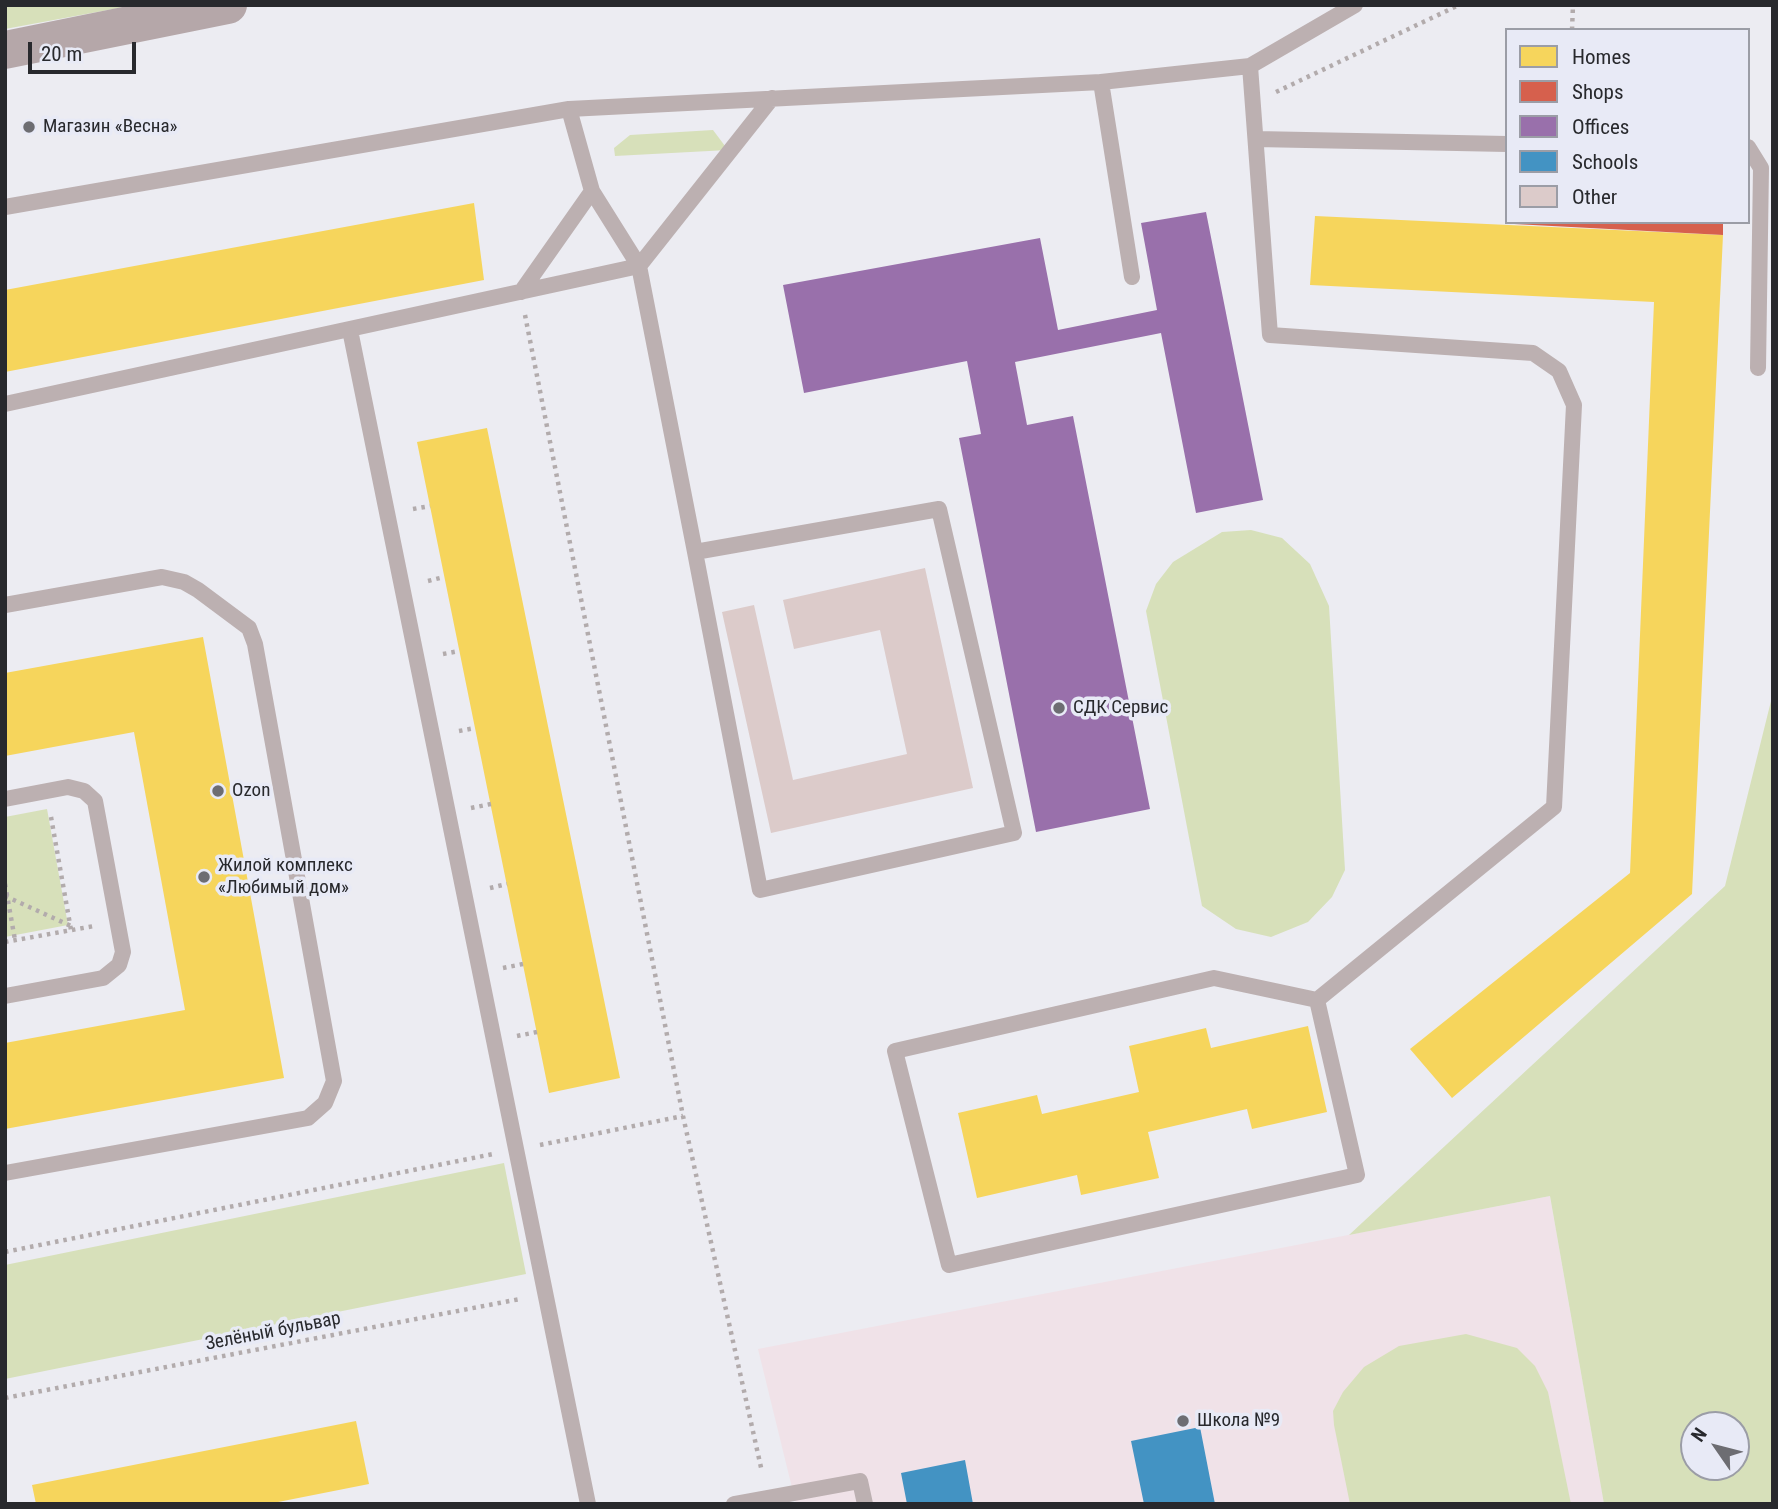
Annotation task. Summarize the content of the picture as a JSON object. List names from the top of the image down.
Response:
{
  "streets": {
    "path": ["Зелёный бульвар"]
  },
  "places": [
    "Магазин «Весна»",
    "СДК Сервис",
    "Ozon",
    "Жилой комплекс «Любимый дом»",
    "Школа №9"
  ],
  "legend": [
    "Homes",
    "Shops",
    "Offices",
    "Schools",
    "Other"
  ],
  "scale_bar": "20 m",
  "north": "top left"
}
